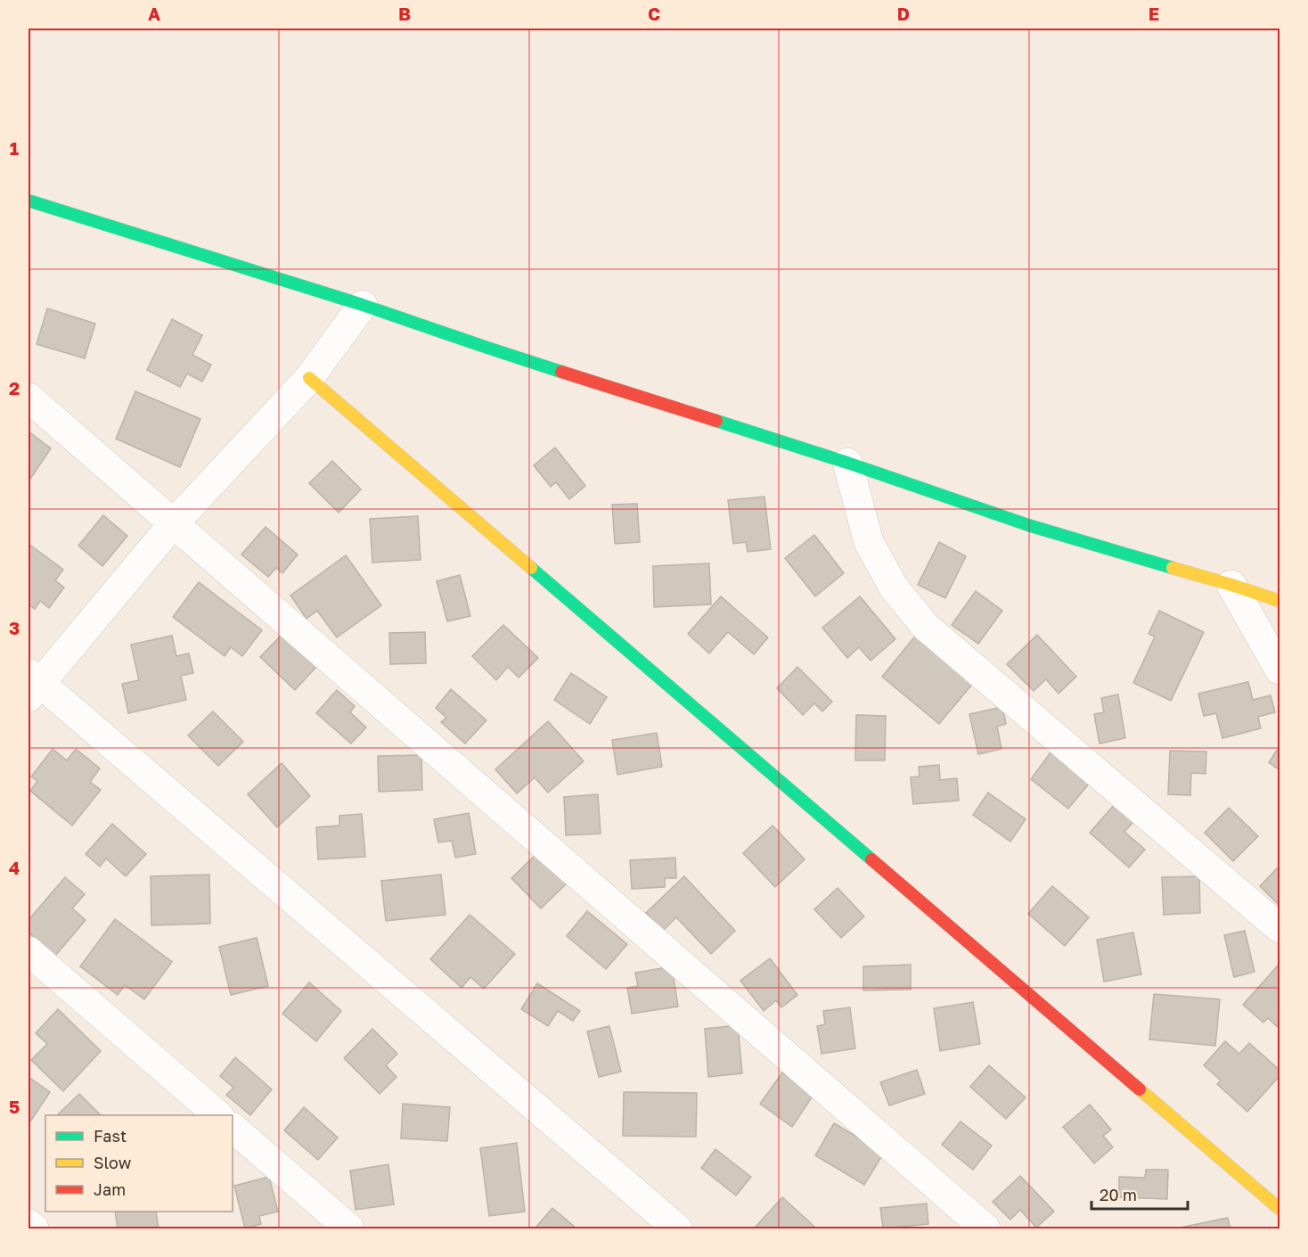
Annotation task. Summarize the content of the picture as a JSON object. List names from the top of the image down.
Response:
{
  "legend": ["Fast", "Slow", "Jam"],
  "scale_bar": "20 m",
  "grid": {
    "columns": [
      "A",
      "B",
      "C",
      "D",
      "E"
    ],
    "rows": [
      "1",
      "2",
      "3",
      "4",
      "5"
    ]
  }
}
